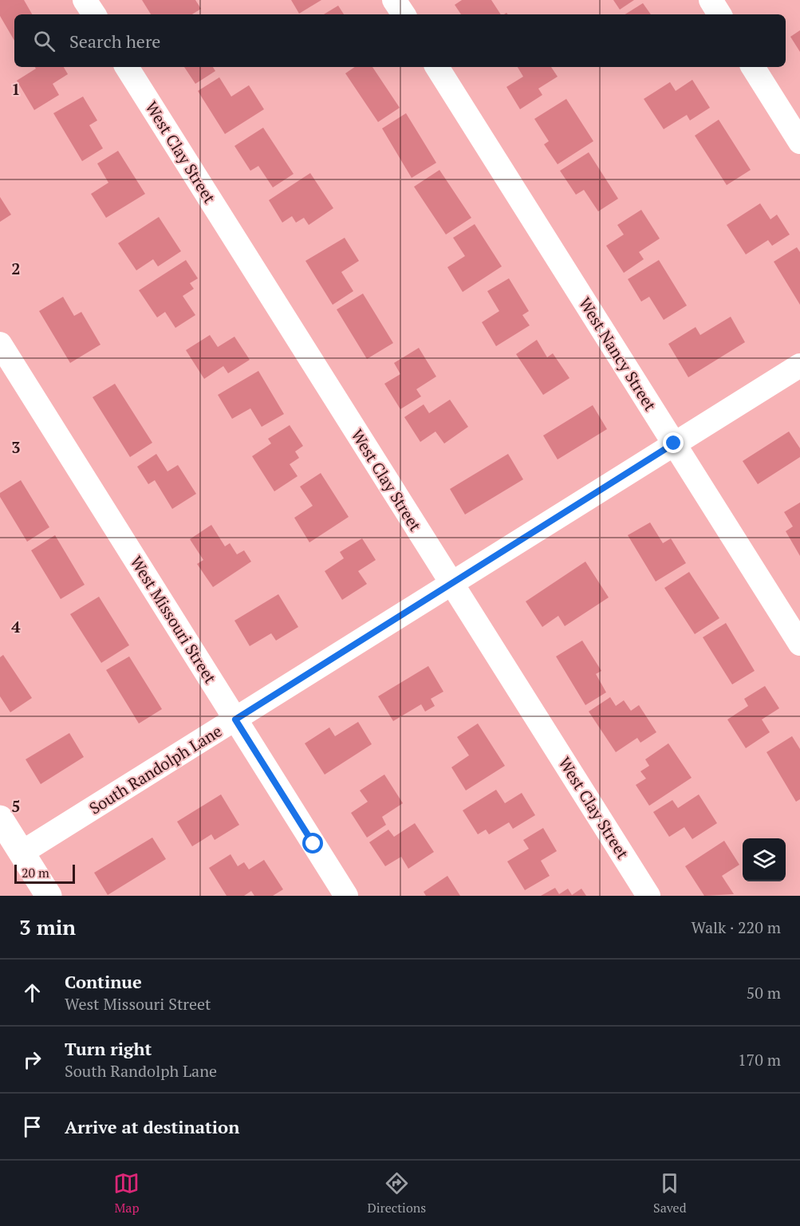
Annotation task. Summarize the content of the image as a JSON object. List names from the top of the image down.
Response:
{
  "streets": {
    "street": [
      "West Clay Street",
      "West Nancy Street",
      "West Missouri Street",
      "South Randolph Lane"
    ]
  },
  "crossings": [
    ["West Clay Street", "South Randolph Lane"],
    ["West Nancy Street", "South Randolph Lane"],
    ["West Missouri Street", "South Randolph Lane"]
  ],
  "scale_bar": "20 m",
  "page": {
    "search": "Search here",
    "scale": "20 m",
    "heading": ["3 min", "Walk · 220 m"],
    "list": [
      ["Continue", "West Missouri Street", "50 m"],
      ["Turn right", "South Randolph Lane", "170 m"],
      "Arrive at destination"
    ],
    "nav": ["Map", "Directions", "Saved"]
  },
  "grid": {
    "rows": [
      "1",
      "2",
      "3",
      "4",
      "5"
    ]
  }
}
